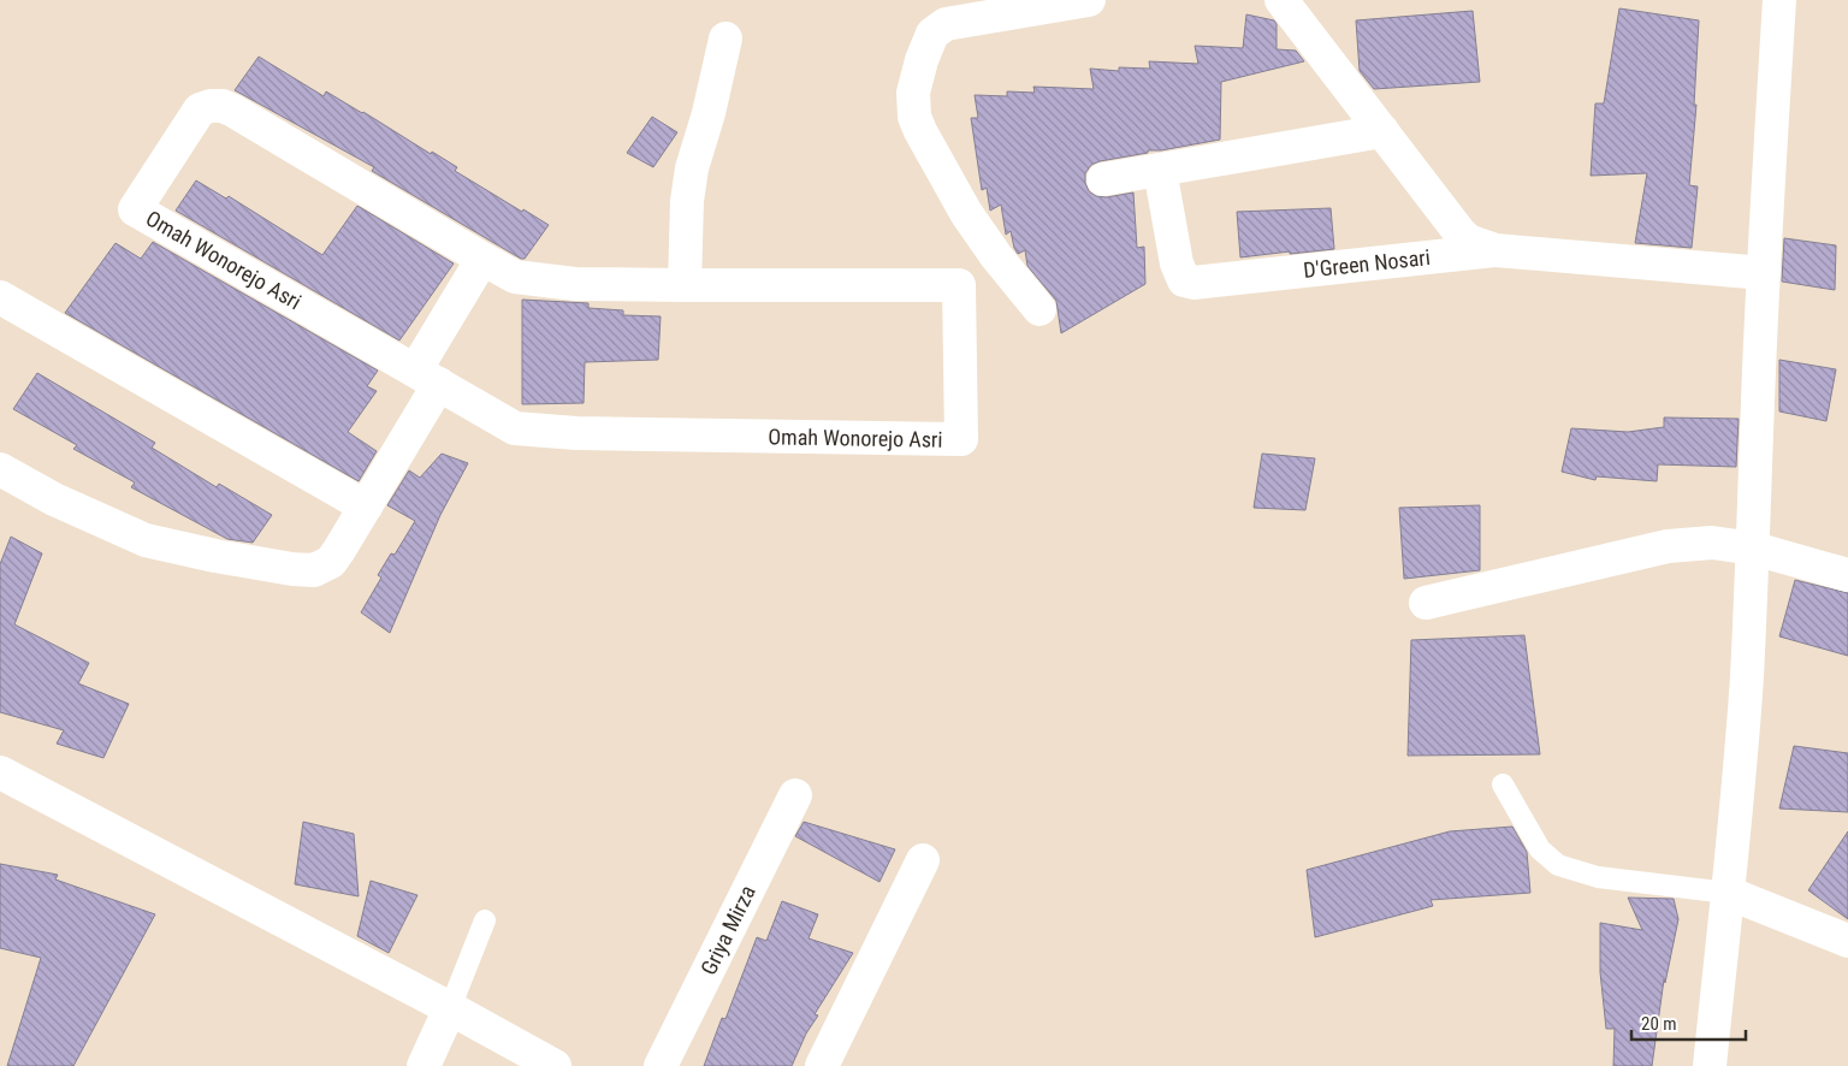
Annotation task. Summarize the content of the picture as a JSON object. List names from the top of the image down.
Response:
{
  "streets": {
    "street": ["Omah Wonorejo Asri", "D'Green Nosari", "Griya Mirza"]
  },
  "scale_bar": "20 m"
}
